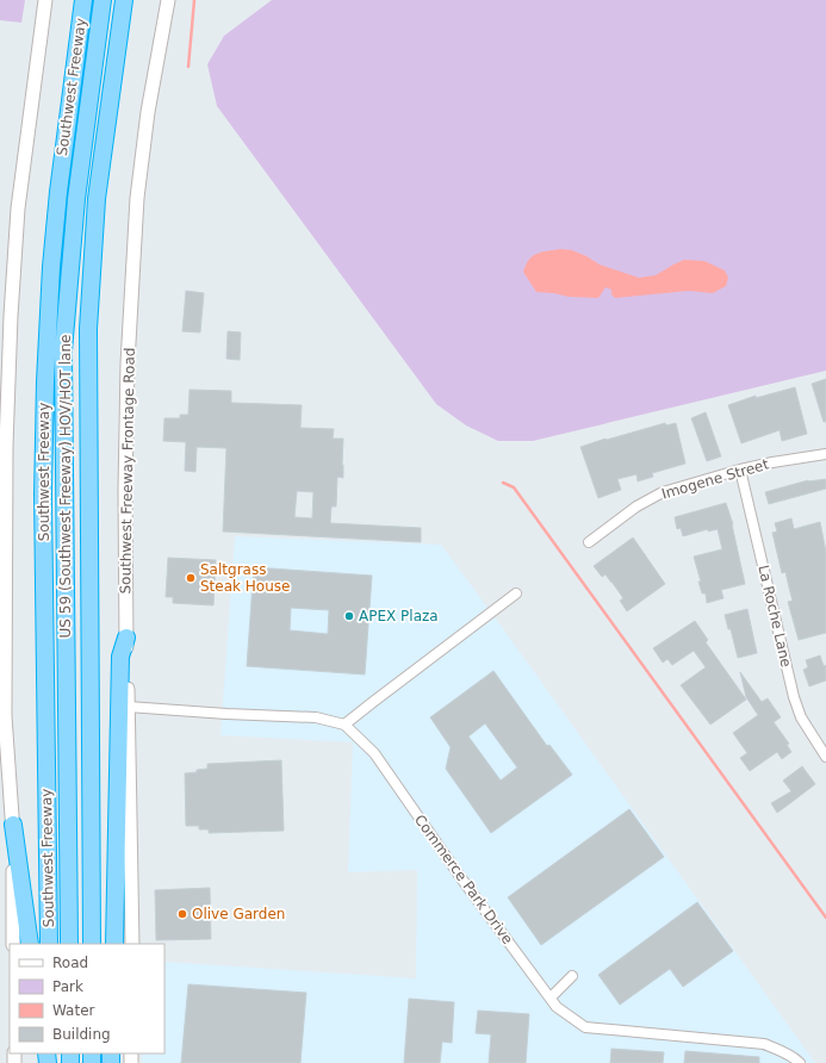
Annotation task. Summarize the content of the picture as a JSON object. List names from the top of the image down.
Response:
{
  "streets": {
    "highway": ["Southwest Freeway", "US 59 (Southwest Freeway) HOV/HOT lane"],
    "main road": ["Southwest Freeway Frontage Road"],
    "street": ["Imogene Street", "La Roche Lane", "Commerce Park Drive"]
  },
  "crossings": [
    ["Imogene Street", "La Roche Lane"]
  ],
  "places": ["Saltgrass Steak House", "APEX Plaza", "Olive Garden"],
  "legend": [
    "Road",
    "Park",
    "Water",
    "Building"
  ]
}
